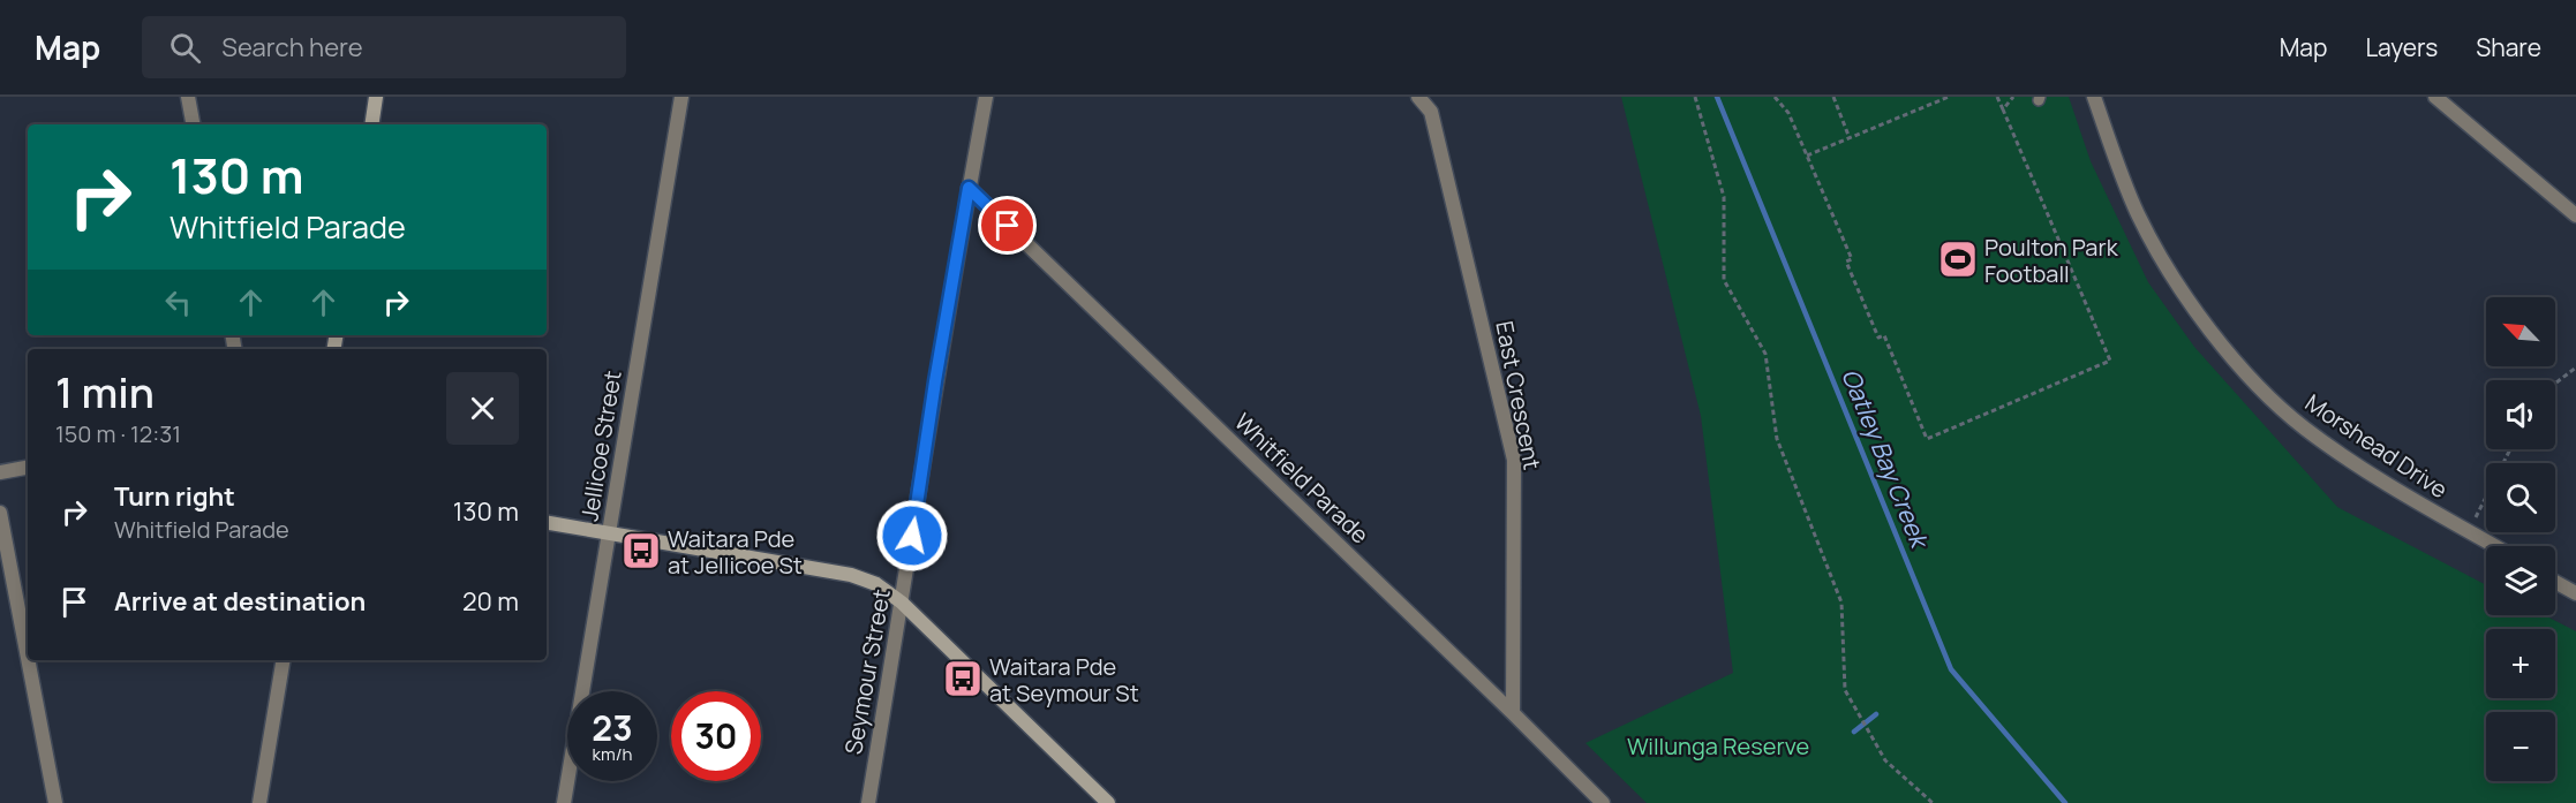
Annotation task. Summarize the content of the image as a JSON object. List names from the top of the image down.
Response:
{
  "streets": {
    "street": [
      "East Crescent",
      "Jellicoe Street",
      "Morshead Drive",
      "Whitfield Parade",
      "Seymour Street"
    ]
  },
  "crossings": [
    ["East Crescent", "Whitfield Parade"],
    ["Whitfield Parade", "Seymour Street"]
  ],
  "water": ["Oatley Bay Creek"],
  "parks": ["Willunga Reserve"],
  "places": {
    "sports": ["Poulton Park Football"],
    "bus stop": ["Waitara Pde at Jellicoe St", "Waitara Pde at Seymour St"]
  },
  "north": "top left",
  "page": {
    "header": "Map",
    "search": "Search here",
    "nav": ["Map", "Layers", "Share"],
    "turn": ["130 m", "Whitfield Parade"],
    "map_buttons": ["+", "−"],
    "heading": ["1 min", "150 m · 12:31"],
    "list": [
      {
        "name": "Turn right",
        "note": "Whitfield Parade",
        "value": "130 m"
      },
      {
        "name": "Arrive at destination",
        "value": "20 m"
      }
    ],
    "speed": "23 km/h",
    "limit": "30"
  }
}
